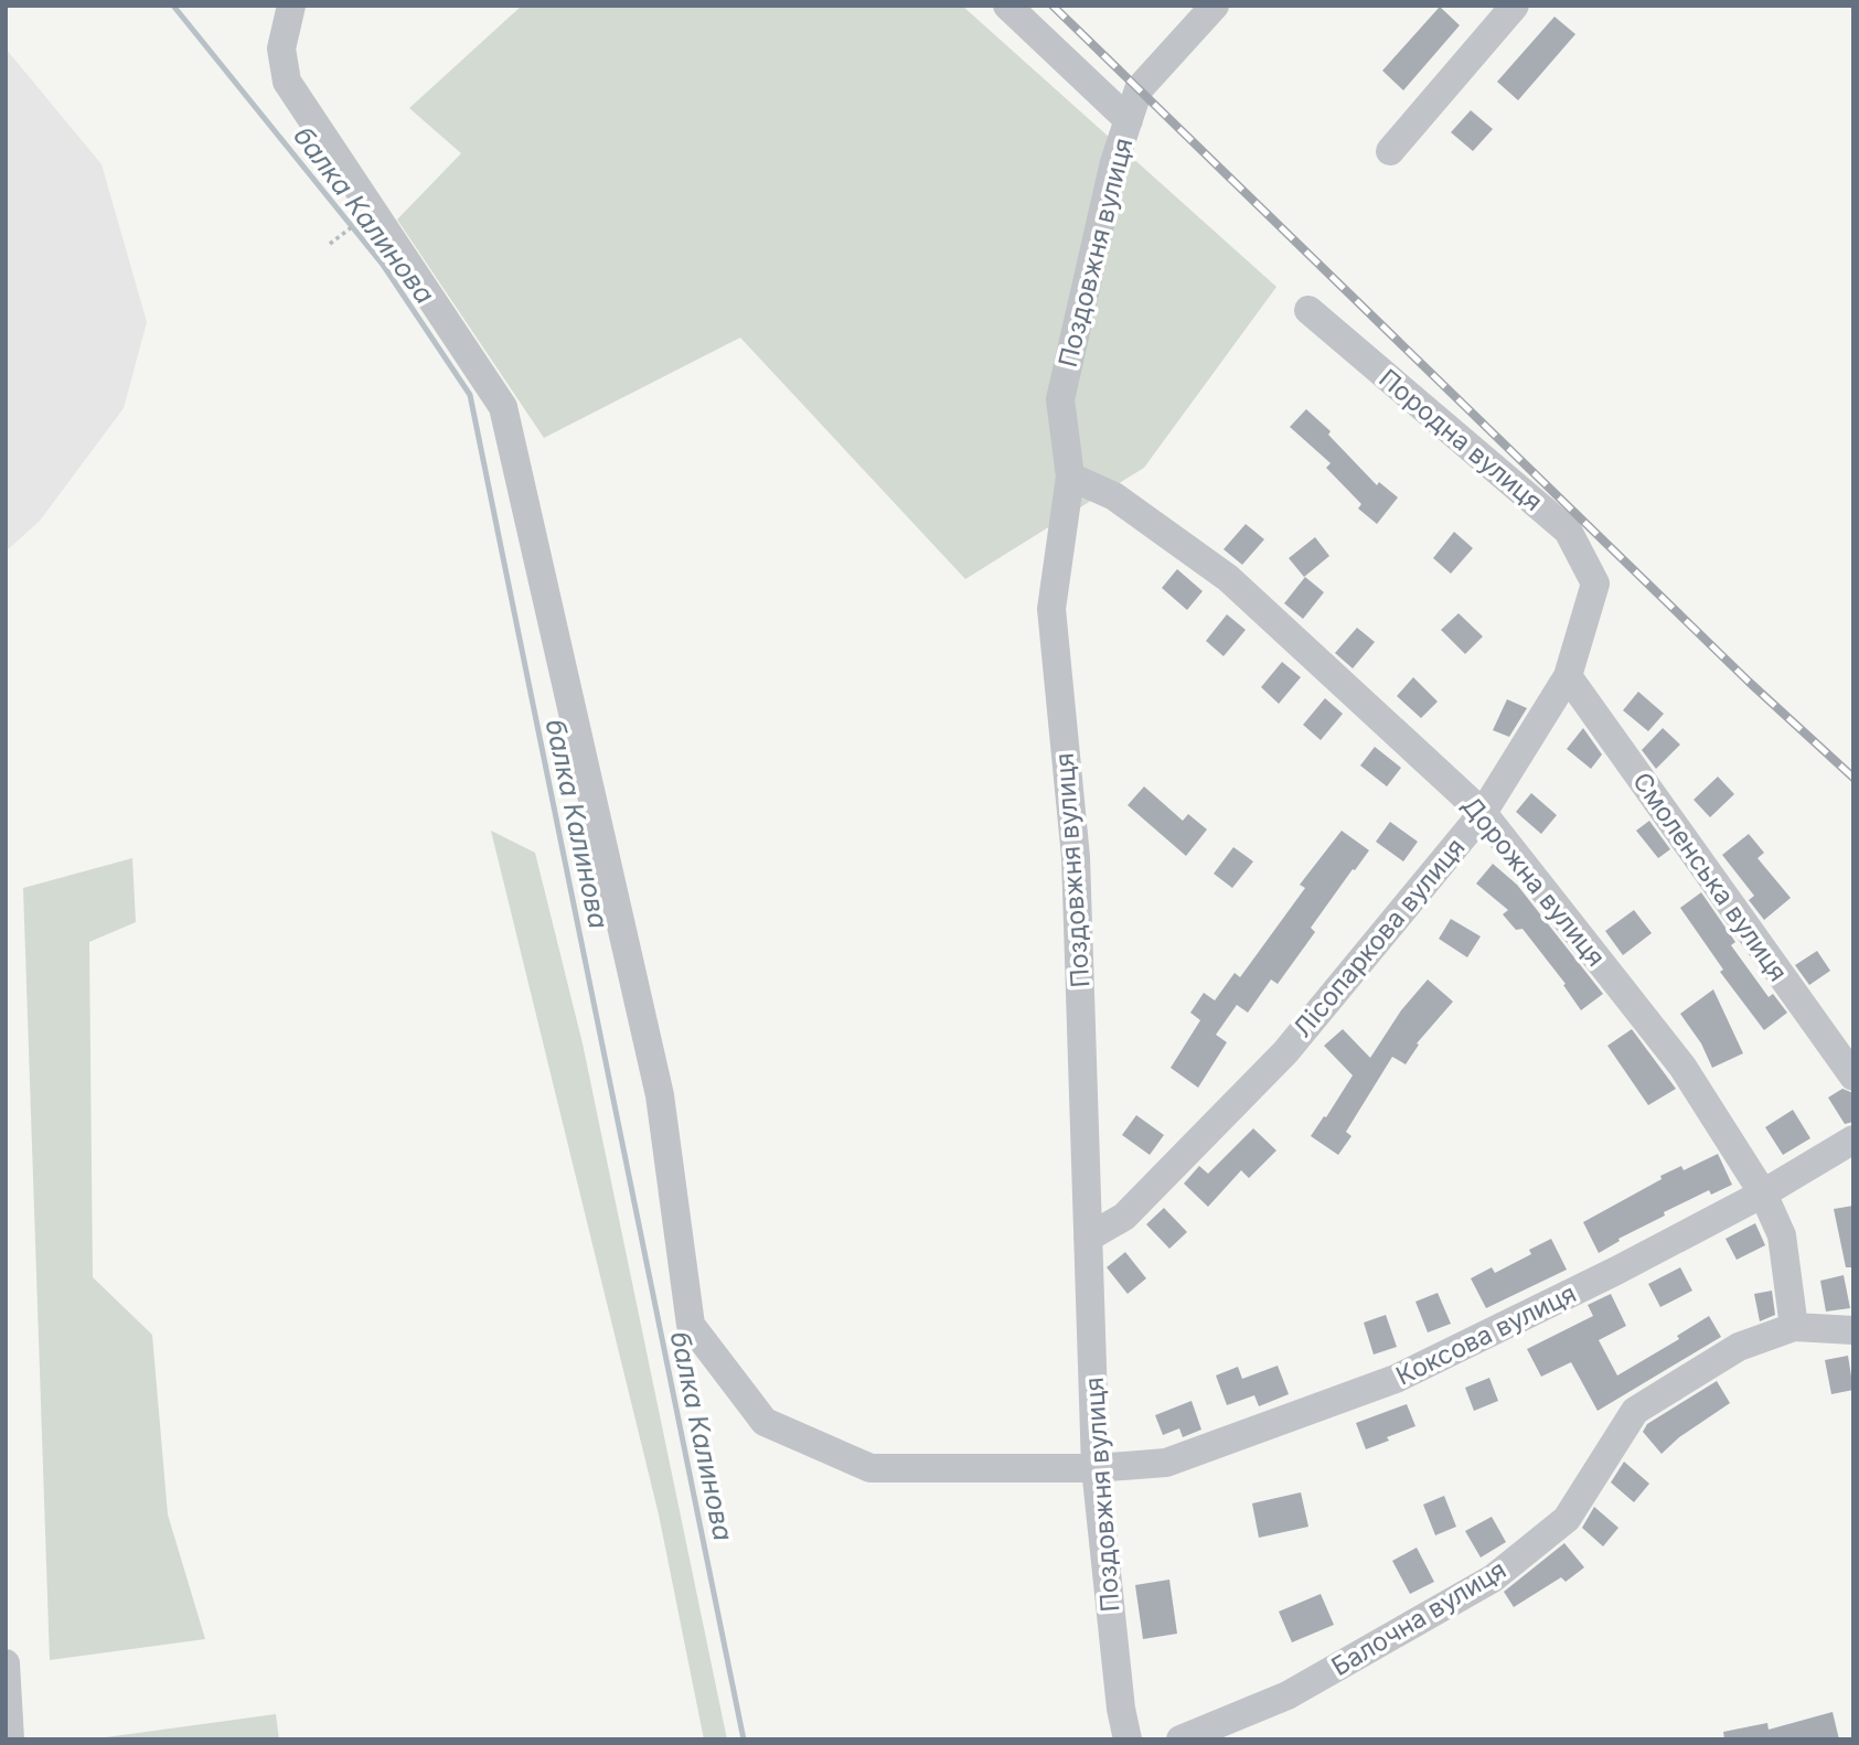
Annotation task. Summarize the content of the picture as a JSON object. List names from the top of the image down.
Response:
{
  "streets": {
    "street": [
      "Поздовжня вулиця",
      "Породна вулиця",
      "Смоленська вулиця",
      "Дорожна вулиця",
      "Лісопаркова вулиця",
      "Коксова вулиця",
      "Балочна вулиця"
    ]
  },
  "crossings": [
    ["Поздовжня вулиця", "Дорожна вулиця"],
    ["Поздовжня вулиця", "Лісопаркова вулиця"],
    ["Поздовжня вулиця", "Коксова вулиця"],
    ["Породна вулиця", "Лісопаркова вулиця"],
    ["Смоленська вулиця", "Лісопаркова вулиця"],
    ["Дорожна вулиця", "Лісопаркова вулиця"],
    ["Дорожна вулиця", "Коксова вулиця"],
    ["Дорожна вулиця", "Балочна вулиця"]
  ],
  "water": ["балка Калинова"]
}
